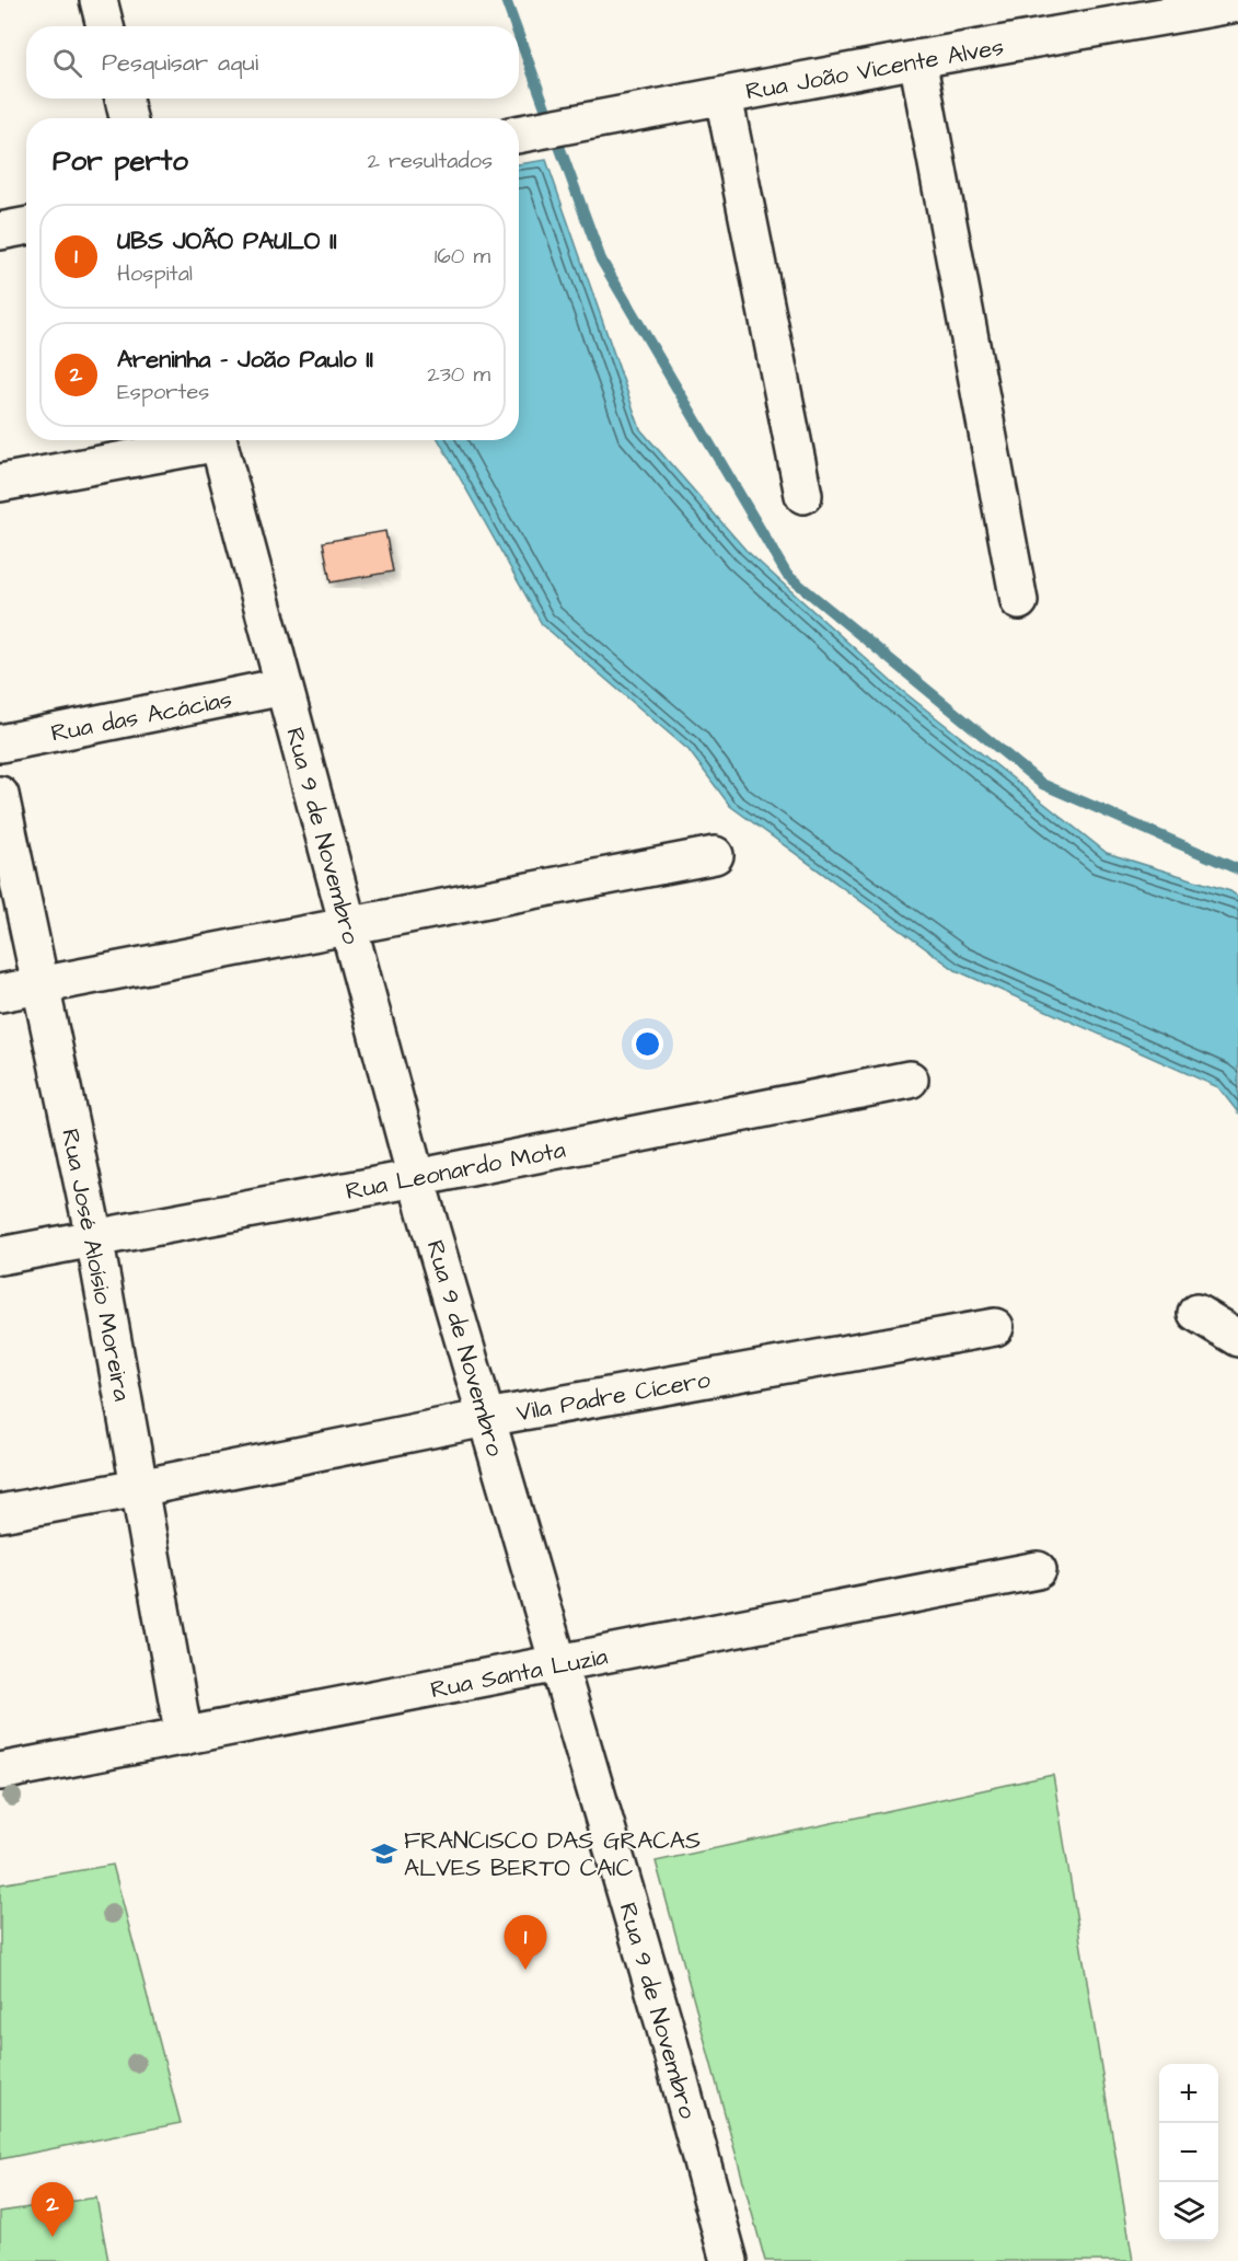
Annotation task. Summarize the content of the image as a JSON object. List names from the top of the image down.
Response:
{
  "streets": {
    "street": [
      "Rua João Vicente Alves",
      "Rua das Acácias",
      "Rua 9 de Novembro",
      "Rua Leonardo Mota",
      "Rua José Aloísio Moreira",
      "Vila Padre Cícero",
      "Rua Santa Luzia"
    ]
  },
  "crossings": [
    ["Rua das Acácias", "Rua 9 de Novembro"],
    ["Rua 9 de Novembro", "Rua Leonardo Mota"],
    ["Rua 9 de Novembro", "Vila Padre Cícero"],
    ["Rua 9 de Novembro", "Rua Santa Luzia"],
    ["Rua Leonardo Mota", "Rua José Aloísio Moreira"],
    ["Rua José Aloísio Moreira", "Vila Padre Cícero"],
    ["Rua José Aloísio Moreira", "Rua Santa Luzia"]
  ],
  "places": {
    "school or university": ["FRANCISCO DAS GRACAS ALVES BERTO CAIC"]
  },
  "page": {
    "search": "Pesquisar aqui",
    "heading": ["Por perto", "2 resultados"],
    "list": [
      {
        "mark": "1",
        "name": "UBS JOÃO PAULO II",
        "note": "Hospital",
        "value": "160 m"
      },
      {
        "mark": "2",
        "name": "Areninha - João Paulo II",
        "note": "Esportes",
        "value": "230 m"
      }
    ],
    "pins": ["1", "2"],
    "map_buttons": ["+", "−"]
  }
}
